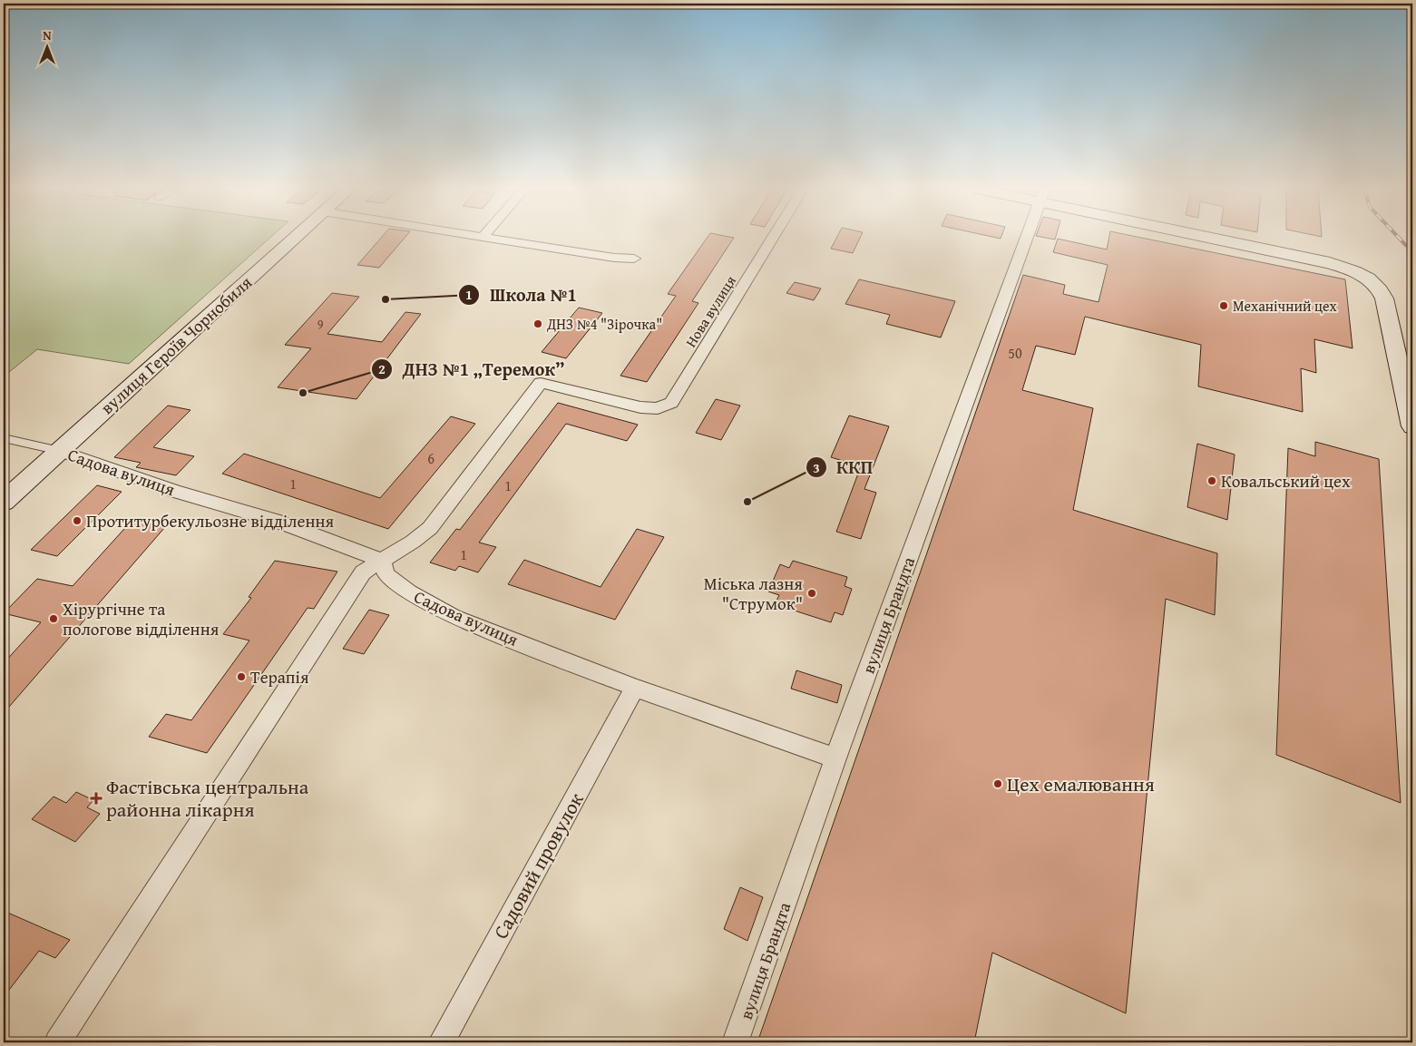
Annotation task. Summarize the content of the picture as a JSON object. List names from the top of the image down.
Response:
{
  "streets": {
    "main road": ["вулиця Героїв Чорнобиля"],
    "street": [
      "Нова вулиця",
      "Садова вулиця",
      "вулиця Брандта",
      "Садовий провулок"
    ]
  },
  "crossings": [
    ["Нова вулиця", "Садова вулиця"],
    ["вулиця Героїв Чорнобиля", "Садова вулиця"],
    ["Садова вулиця", "вулиця Брандта"],
    ["Садова вулиця", "Садовий провулок"]
  ],
  "places": {
    "other": [
      "Школа №1",
      "Механічний цех",
      "ДНЗ №4 \"Зірочка\"",
      "ДНЗ №1 „Теремок”",
      "Ковальський цех",
      "ККП",
      "Протитурбекульозне відділення",
      "Міська лазня \"Струмок\"",
      "Хірургічне та пологове відділення",
      "Терапія",
      "Цех емалювання"
    ],
    "health": ["Фастівська центральна районна лікарня"]
  },
  "house_numbers": [
    "9",
    "50",
    "6",
    "1",
    "1",
    "1"
  ],
  "north": "top"
}
